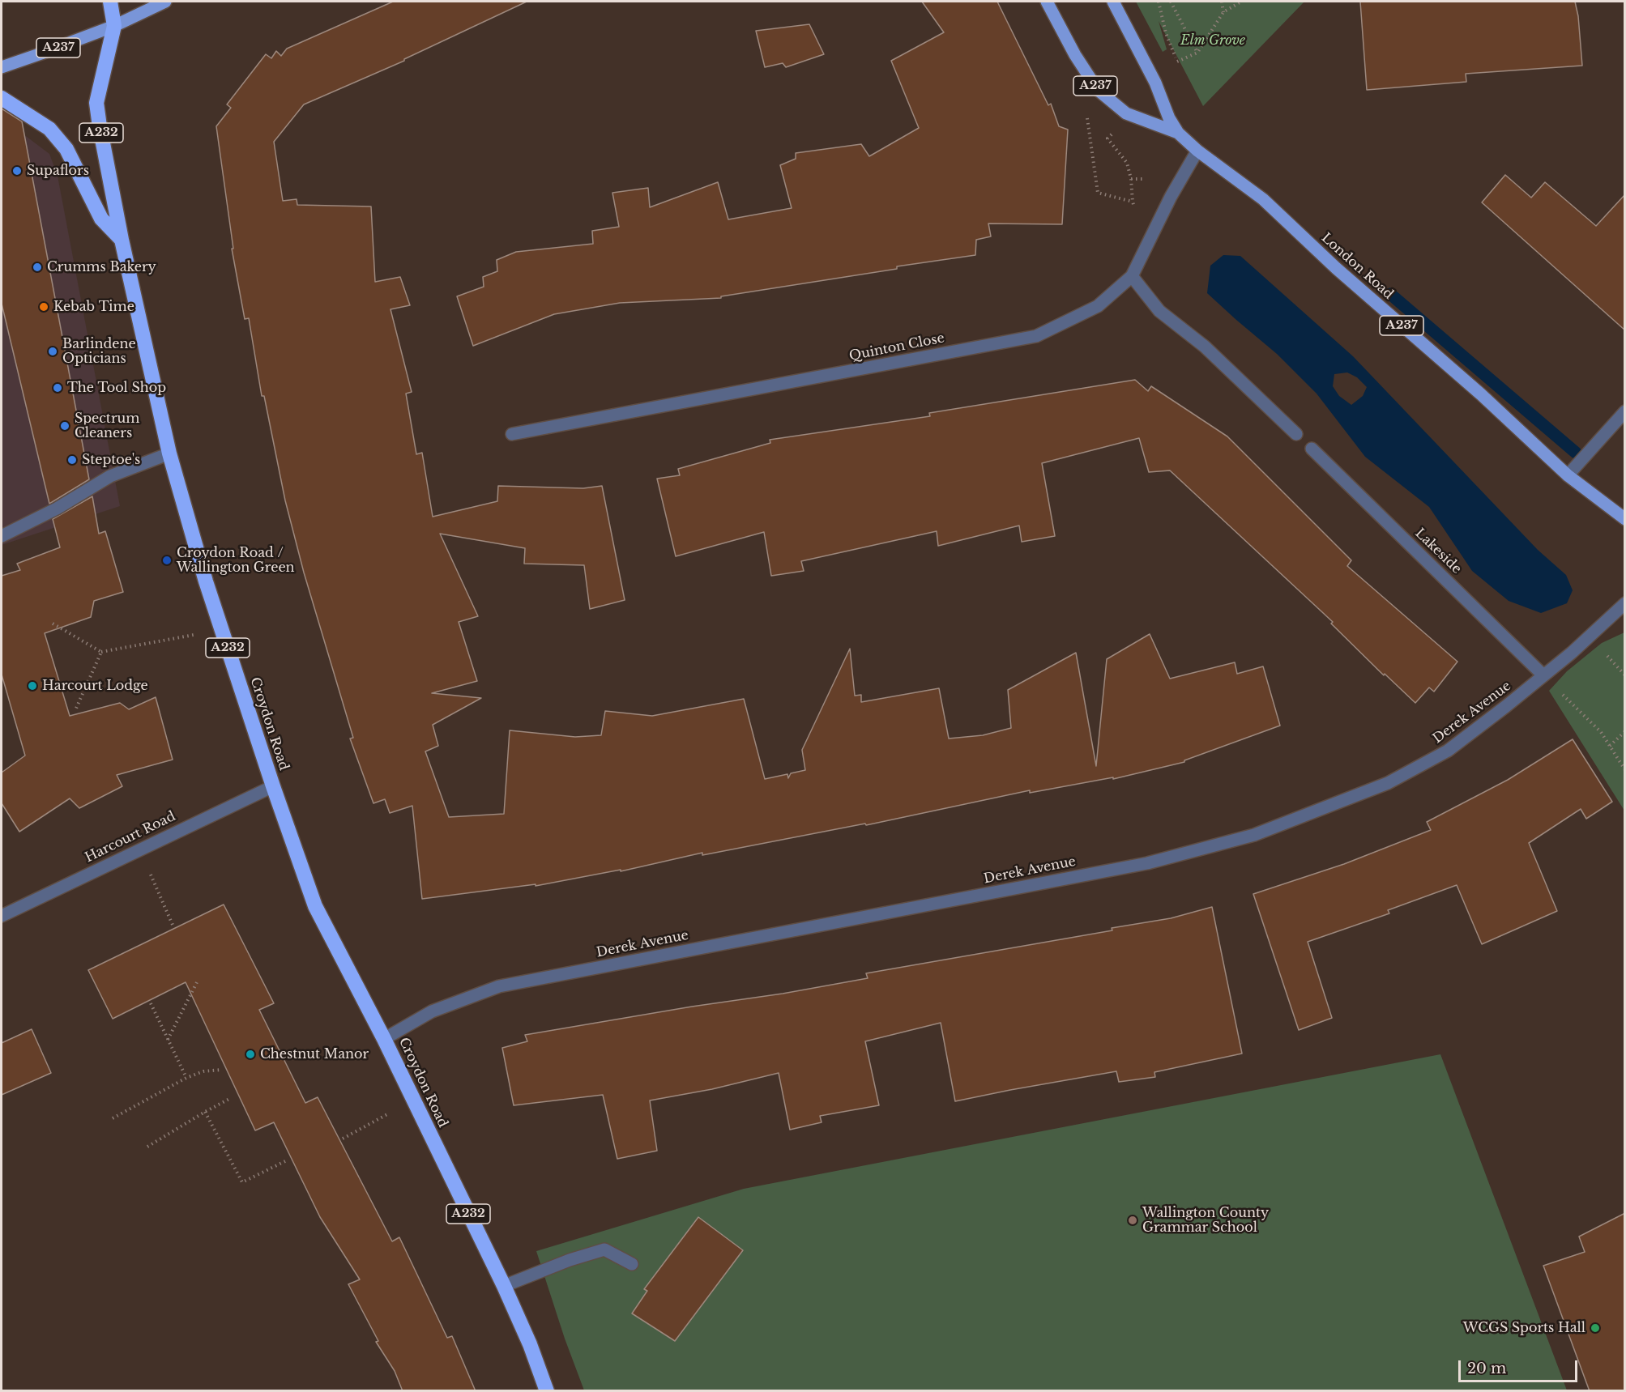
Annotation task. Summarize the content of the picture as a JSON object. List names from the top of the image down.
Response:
{
  "streets": {
    "highway": ["A232", "Croydon Road"],
    "main road": ["A237", "London Road"],
    "street": [
      "Quinton Close",
      "Lakeside",
      "Derek Avenue",
      "Harcourt Road"
    ]
  },
  "crossings": [
    ["A237", "A232"],
    ["A237", "Croydon Road"],
    ["A232", "Croydon Road"],
    ["London Road", "Quinton Close"],
    ["Lakeside", "Derek Avenue"],
    ["Derek Avenue", "Croydon Road"],
    ["Croydon Road", "Harcourt Road"]
  ],
  "parks": ["Elm Grove"],
  "places": [
    "Supaflors",
    "Crumms Bakery",
    "Kebab Time",
    "Barlindene Opticians",
    "The Tool Shop",
    "Spectrum Cleaners",
    "Steptoe's",
    "Croydon Road / Wallington Green",
    "Harcourt Lodge",
    "Chestnut Manor",
    "Wallington County Grammar School",
    "WCGS Sports Hall"
  ],
  "scale_bar": "20 m"
}
